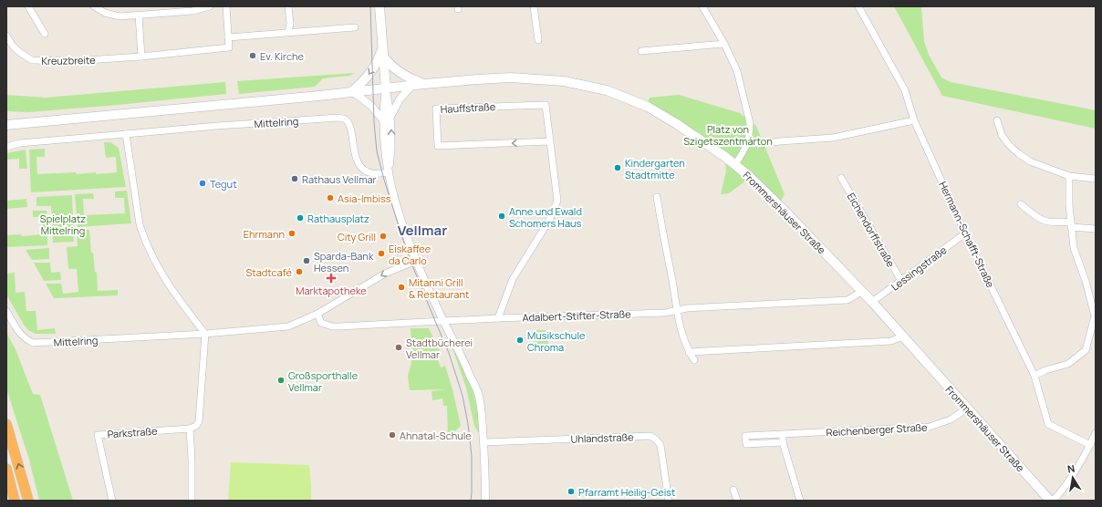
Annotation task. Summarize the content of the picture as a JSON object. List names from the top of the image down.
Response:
{
  "streets": {
    "main road": ["Frommershäuser Straße"],
    "street": [
      "Kreuzbreite",
      "Hauffstraße",
      "Mittelring",
      "Eichendorffstraße",
      "Hermann-Schafft-Straße",
      "Lessingstraße",
      "Adalbert-Stifter-Straße",
      "Reichenberger Straße",
      "Parkstraße",
      "Uhlandstraße"
    ]
  },
  "crossings": [
    ["Hauffstraße", "Adalbert-Stifter-Straße"],
    ["Mittelring", "Adalbert-Stifter-Straße"],
    ["Frommershäuser Straße", "Lessingstraße"],
    ["Frommershäuser Straße", "Adalbert-Stifter-Straße"],
    ["Frommershäuser Straße", "Reichenberger Straße"],
    ["Eichendorffstraße", "Lessingstraße"],
    ["Hermann-Schafft-Straße", "Lessingstraße"]
  ],
  "districts": ["Vellmar"],
  "parks": ["Platz von Szigetszentmárton", "Spielplatz Mittelring"],
  "places": {
    "other": [
      "Ev. Kirche",
      "Kindergarten Stadtmitte",
      "Rathaus Vellmar",
      "Tegut",
      "Asia-Imbiss",
      "Anne und Ewald Schomers Haus",
      "Rathausplatz",
      "Ehrmann",
      "City Grill",
      "Eiskaffee da Carlo",
      "Sparda-Bank Hessen",
      "Stadtcafé",
      "Mitanni Grill & Restaurant",
      "Musikschule Chroma",
      "Stadtbücherei Vellmar",
      "Großsporthalle Vellmar",
      "Ahnatal-Schule",
      "Pfarramt Heilig-Geist"
    ],
    "health": ["Marktapotheke"]
  },
  "north": "top"
}
